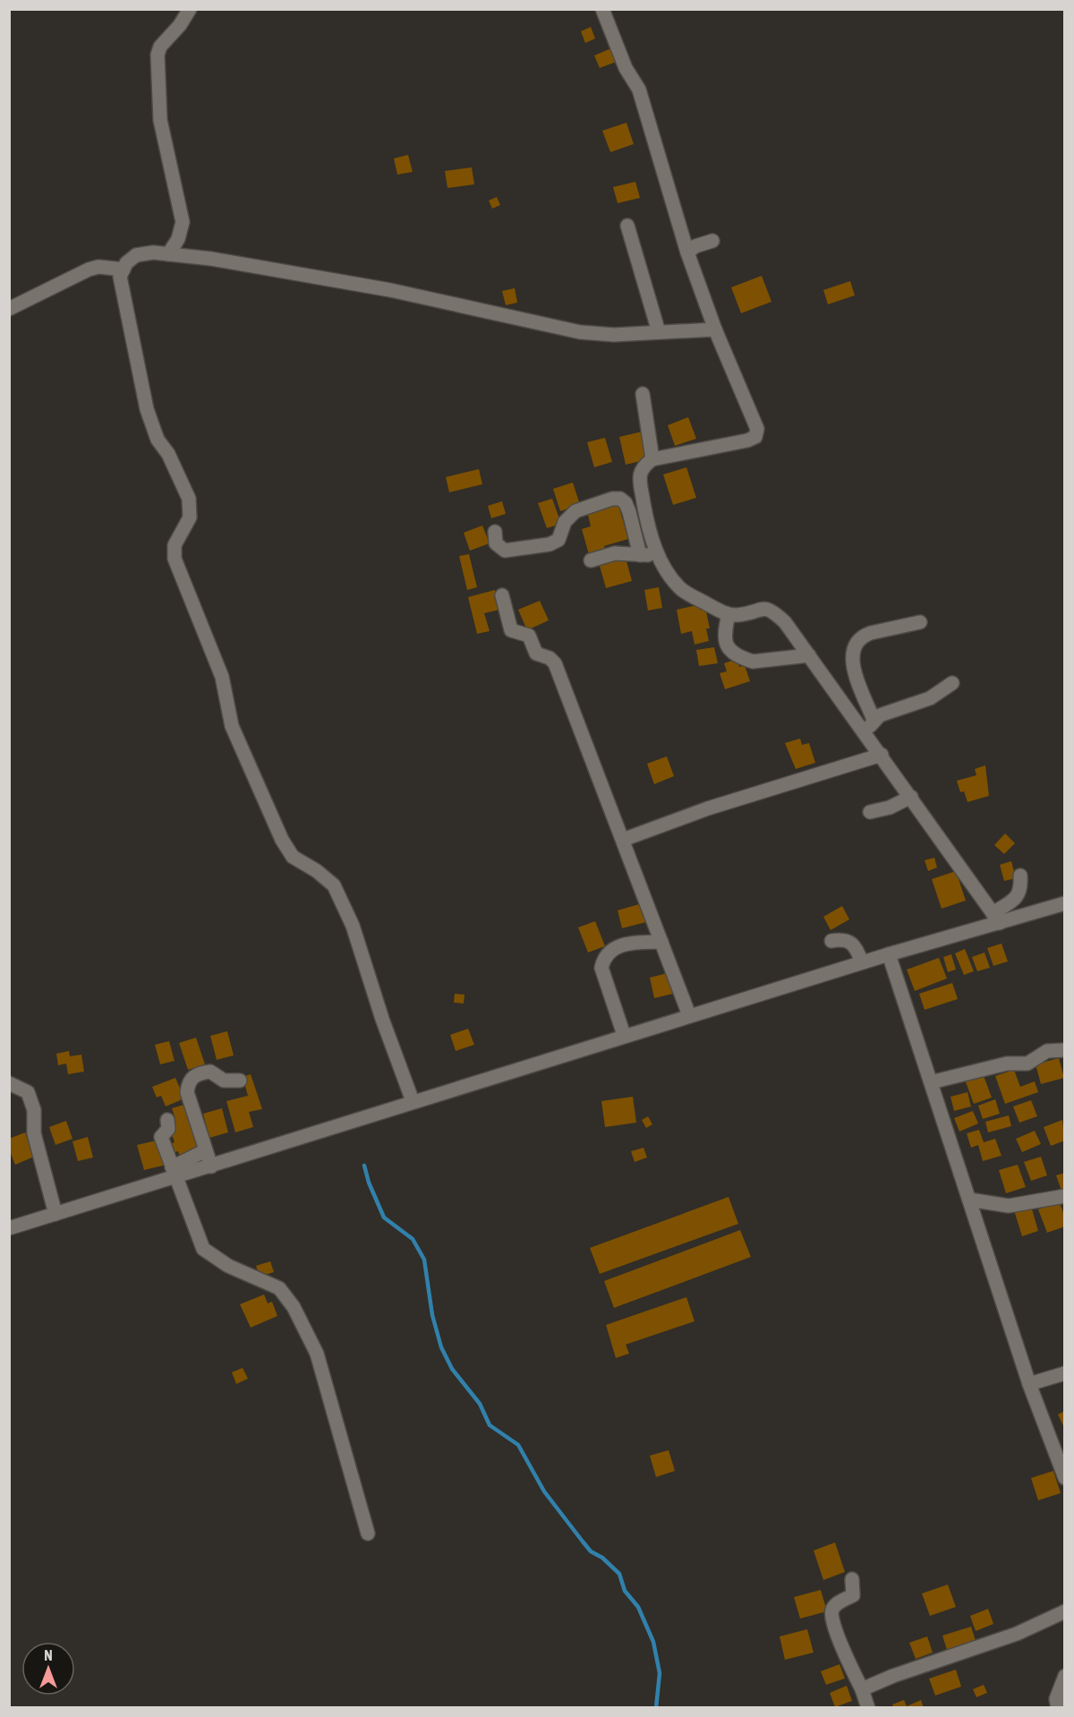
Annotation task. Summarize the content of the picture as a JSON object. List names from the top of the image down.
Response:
{
  "north": "top"
}
